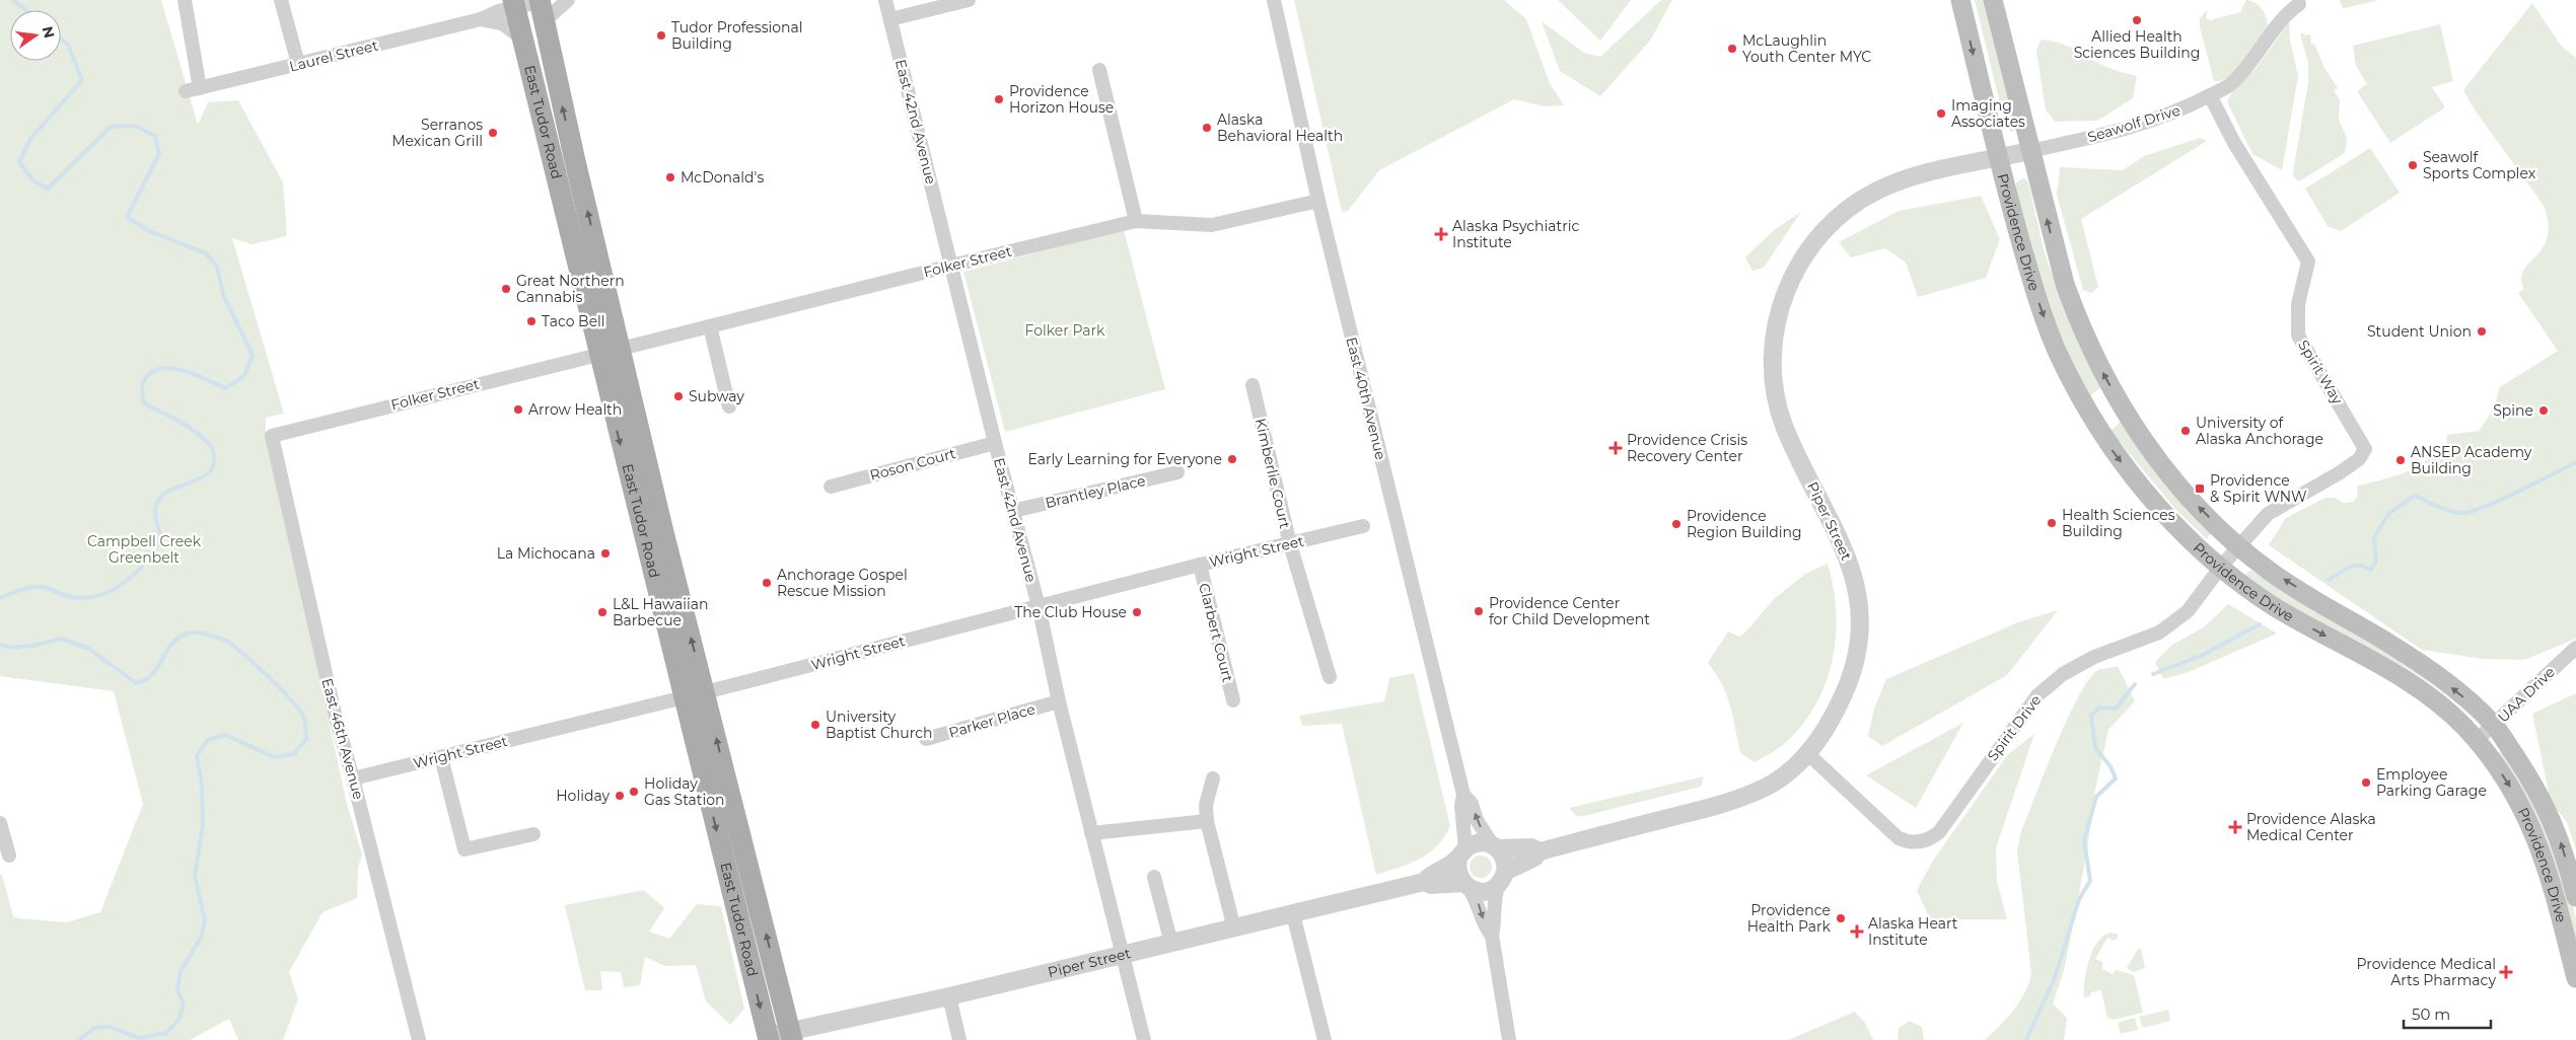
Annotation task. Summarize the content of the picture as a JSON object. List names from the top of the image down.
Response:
{
  "streets": {
    "main road": ["East Tudor Road", "Providence Drive"],
    "street": [
      "Laurel Street",
      "East 42nd Avenue",
      "Seawolf Drive",
      "Folker Street",
      "Spirit Way",
      "East 40th Avenue",
      "Roson Court",
      "Kimberlie Court",
      "Brantley Place",
      "Piper Street",
      "Wright Street",
      "Clarbert Court",
      "UAA Drive",
      "Parker Place",
      "Spirit Drive",
      "East 46th Avenue"
    ]
  },
  "crossings": [
    ["Laurel Street", "East Tudor Road"],
    ["East Tudor Road", "Folker Street"],
    ["East Tudor Road", "Piper Street"],
    ["East Tudor Road", "Wright Street"],
    ["East 42nd Avenue", "Folker Street"],
    ["East 42nd Avenue", "Roson Court"],
    ["East 42nd Avenue", "Brantley Place"],
    ["East 42nd Avenue", "Piper Street"],
    ["East 42nd Avenue", "Wright Street"],
    ["East 42nd Avenue", "Parker Place"],
    ["Seawolf Drive", "Providence Drive"],
    ["Seawolf Drive", "Spirit Way"],
    ["Seawolf Drive", "Piper Street"],
    ["Providence Drive", "Spirit Way"],
    ["Providence Drive", "Piper Street"],
    ["Providence Drive", "UAA Drive"],
    ["Providence Drive", "Spirit Drive"],
    ["Folker Street", "East 40th Avenue"],
    ["Folker Street", "East 46th Avenue"],
    ["Spirit Way", "Spirit Drive"],
    ["East 40th Avenue", "Piper Street"],
    ["Kimberlie Court", "Wright Street"],
    ["Piper Street", "Spirit Drive"],
    ["Wright Street", "Clarbert Court"],
    ["Wright Street", "East 46th Avenue"]
  ],
  "parks": ["Folker Park", "Campbell Creek Greenbelt"],
  "places": {
    "other": [
      "Allied Health Sciences Building",
      "Tudor Professional Building",
      "McLaughlin Youth Center MYC",
      "Providence Horizon House",
      "Imaging Associates",
      "Alaska Behavioral Health",
      "Serranos Mexican Grill",
      "Seawolf Sports Complex",
      "McDonald's",
      "Great Northern Cannabis",
      "Taco Bell",
      "Student Union",
      "Subway",
      "Arrow Health",
      "Spine",
      "University of Alaska Anchorage",
      "Early Learning for Everyone",
      "ANSEP Academy Building",
      "Health Sciences Building",
      "Providence Region Building",
      "La Michocana",
      "Anchorage Gospel Rescue Mission",
      "Providence Center for Child Development",
      "L&L Hawaiian Barbecue",
      "The Club House",
      "University Baptist Church",
      "Employee Parking Garage",
      "Holiday Gas Station",
      "Holiday",
      "Providence Health Park"
    ],
    "health": [
      "Alaska Psychiatric Institute",
      "Providence Crisis Recovery Center",
      "Providence Alaska Medical Center",
      "Alaska Heart Institute",
      "Providence Medical Arts Pharmacy"
    ],
    "transit": ["Providence & Spirit WNW"]
  },
  "scale_bar": "50 m",
  "north": "right"
}
